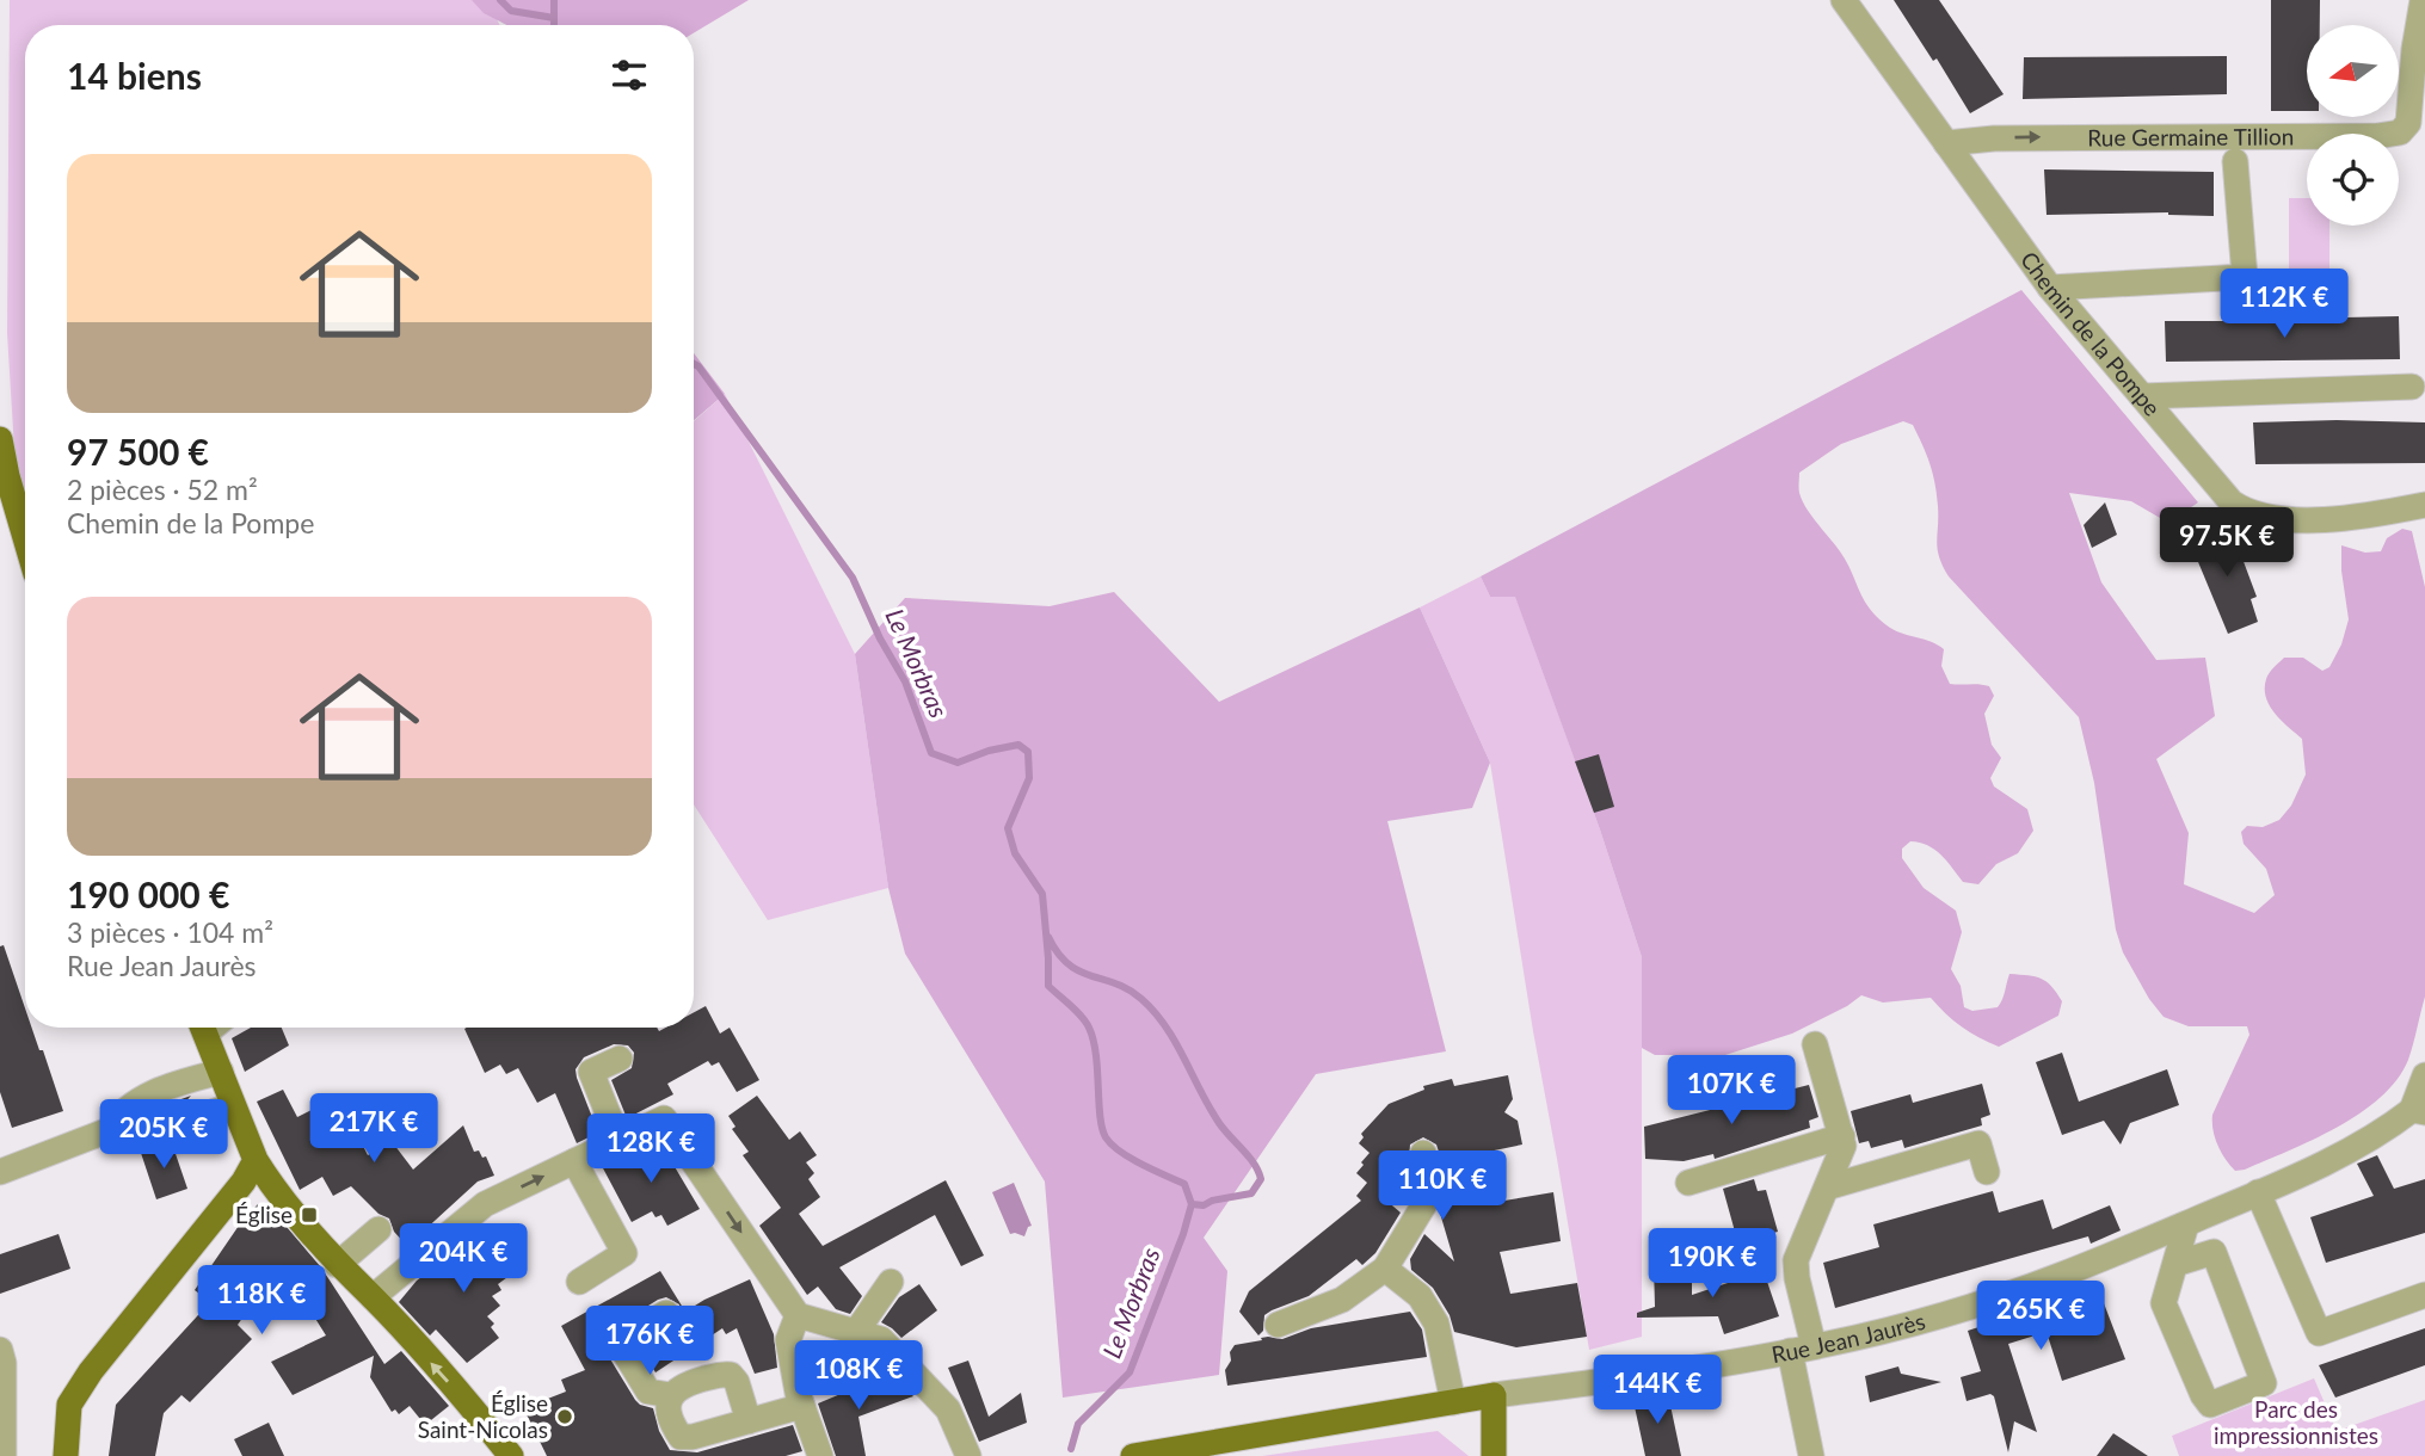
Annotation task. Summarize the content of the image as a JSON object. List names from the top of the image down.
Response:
{
  "streets": {
    "main road": ["Rue Jean Jaurès"],
    "street": ["Rue Germaine Tillion", "Chemin de la Pompe"]
  },
  "crossings": [
    ["Rue Germaine Tillion", "Chemin de la Pompe"]
  ],
  "one_way": ["Rue Germaine Tillion"],
  "water": ["Le Morbras"],
  "parks": ["Parc des impressionnistes"],
  "places": {
    "transit": ["Église"],
    "other": ["Église Saint-Nicolas"]
  },
  "north": "left",
  "page": {
    "heading": "14 biens",
    "list": [
      {
        "name": "97 500 €",
        "note": "2 pièces · 52 m² · Chemin de la Pompe"
      },
      {
        "name": "190 000 €",
        "note": "3 pièces · 104 m² · Rue Jean Jaurès"
      }
    ],
    "price": [
      "112K €",
      "97.5K €",
      "107K €",
      "217K €",
      "205K €",
      "128K €",
      "110K €",
      "204K €",
      "190K €",
      "118K €",
      "265K €",
      "176K €",
      "108K €",
      "144K €"
    ]
  }
}
